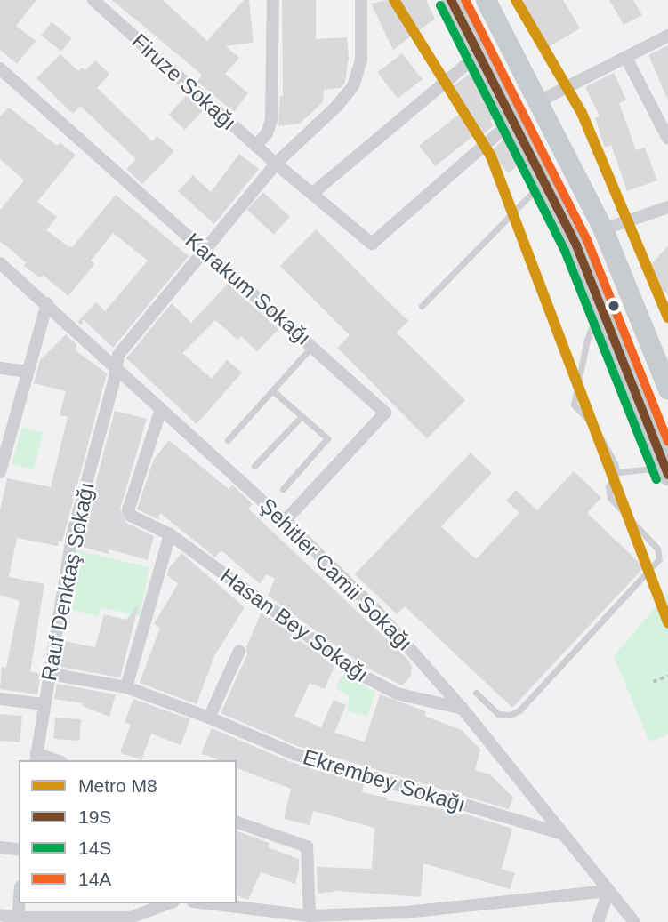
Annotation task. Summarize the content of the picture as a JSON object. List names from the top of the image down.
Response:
{
  "streets": {
    "street": [
      "Firuze Sokağı",
      "Karakum Sokağı",
      "Şehitler Camii Sokağı",
      "Rauf Denktaş Sokağı",
      "Hasan Bey Sokağı",
      "Ekrembey Sokağı"
    ]
  },
  "crossings": [
    ["Karakum Sokağı", "Şehitler Camii Sokağı"],
    ["Şehitler Camii Sokağı", "Rauf Denktaş Sokağı"],
    ["Şehitler Camii Sokağı", "Hasan Bey Sokağı"],
    ["Şehitler Camii Sokağı", "Ekrembey Sokağı"],
    ["Rauf Denktaş Sokağı", "Ekrembey Sokağı"]
  ],
  "lines": [
    "metro line M8",
    "transit line 19S",
    "transit line 14A",
    "transit line 14S"
  ],
  "legend": [
    "Metro M8",
    "19S",
    "14S",
    "14A"
  ]
}
